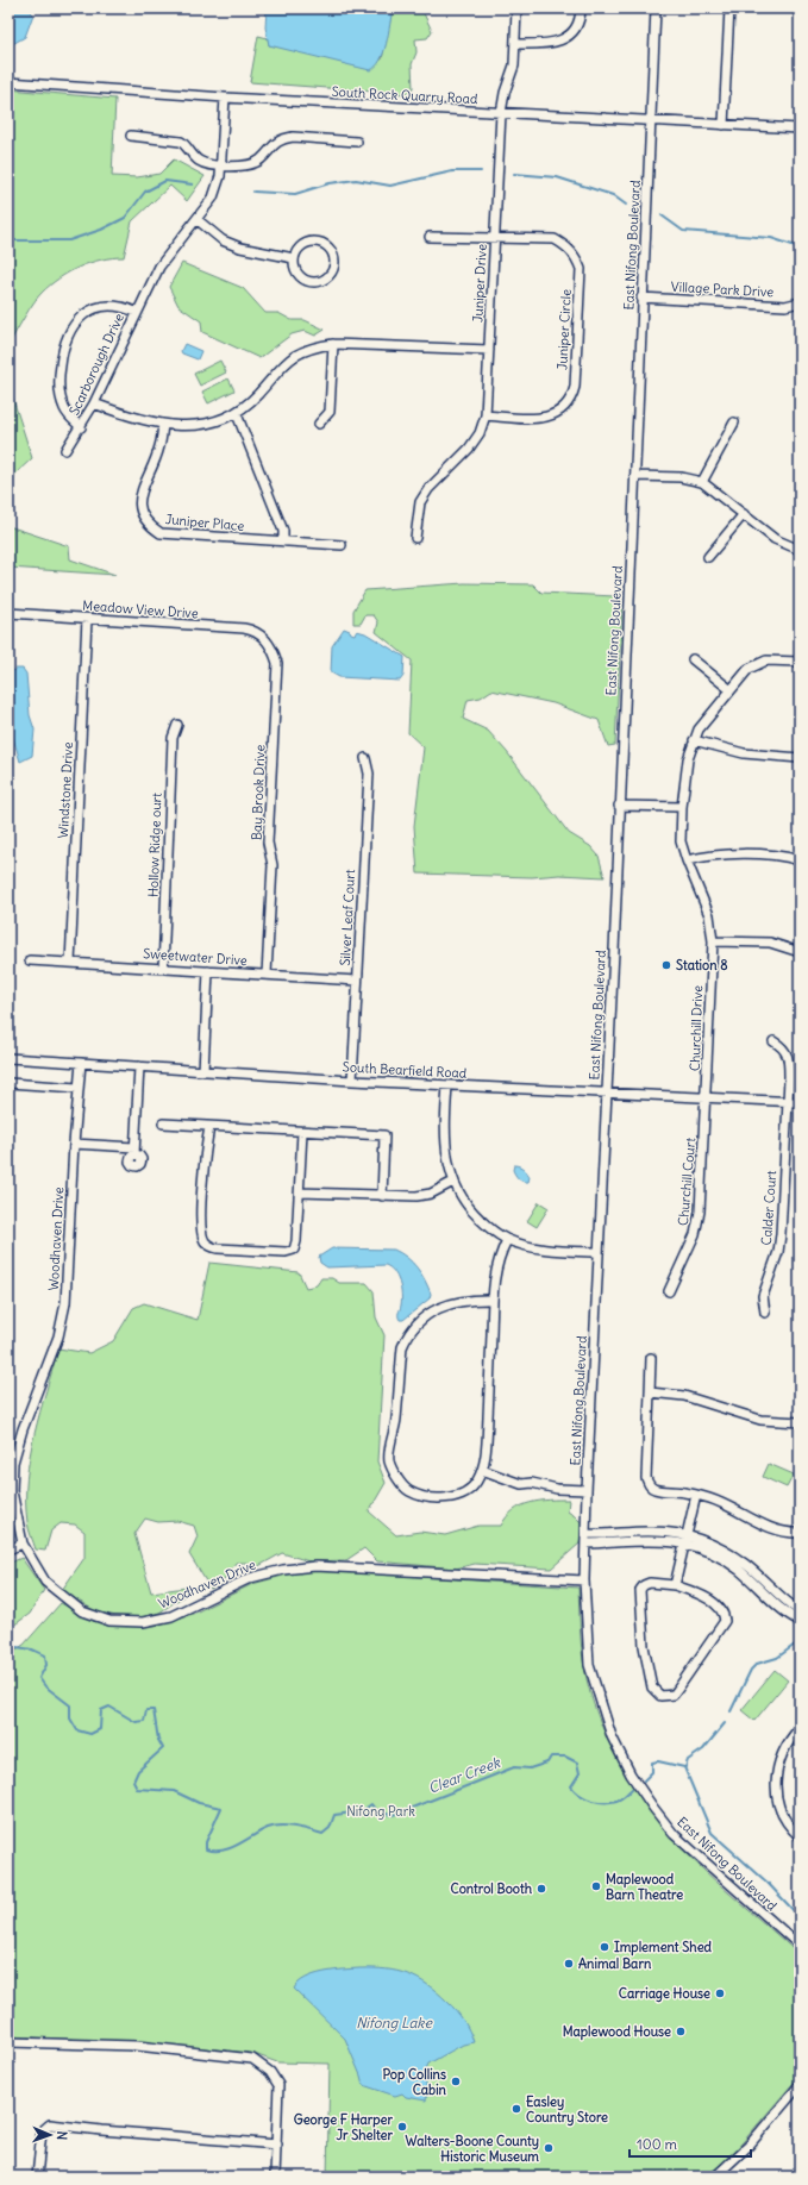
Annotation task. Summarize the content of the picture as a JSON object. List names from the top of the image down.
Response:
{
  "streets": {
    "street": [
      "South Rock Quarry Road",
      "East Nifong Boulevard",
      "Juniper Drive",
      "Village Park Drive",
      "Juniper Circle",
      "Scarborough Drive",
      "Juniper Place",
      "Meadow View Drive",
      "Windstone Drive",
      "Bay Brook Drive",
      "Hollow Ridge ourt",
      "Silver Leaf Court",
      "Sweetwater Drive",
      "Churchill Drive",
      "South Bearfield Road",
      "Churchill Court",
      "Calder Court",
      "Woodhaven Drive"
    ]
  },
  "crossings": [
    ["South Rock Quarry Road", "East Nifong Boulevard"],
    ["South Rock Quarry Road", "Juniper Drive"],
    ["South Rock Quarry Road", "Scarborough Drive"],
    ["East Nifong Boulevard", "Village Park Drive"],
    ["East Nifong Boulevard", "South Bearfield Road"],
    ["East Nifong Boulevard", "Woodhaven Drive"],
    ["Juniper Drive", "Juniper Circle"],
    ["Meadow View Drive", "Windstone Drive"],
    ["Meadow View Drive", "Bay Brook Drive"],
    ["Windstone Drive", "Sweetwater Drive"],
    ["Bay Brook Drive", "Sweetwater Drive"],
    ["Hollow Ridge ourt", "Sweetwater Drive"],
    ["Silver Leaf Court", "Sweetwater Drive"],
    ["Silver Leaf Court", "South Bearfield Road"],
    ["Churchill Drive", "South Bearfield Road"],
    ["Churchill Drive", "Churchill Court"],
    ["South Bearfield Road", "Churchill Court"],
    ["South Bearfield Road", "Calder Court"],
    ["South Bearfield Road", "Woodhaven Drive"]
  ],
  "water": ["Clear Creek", "Nifong Lake"],
  "parks": ["Nifong Park"],
  "places": [
    "Station 8",
    "Maplewood Barn Theatre",
    "Control Booth",
    "Implement Shed",
    "Animal Barn",
    "Carriage House",
    "Maplewood House",
    "Pop Collins Cabin",
    "Easley Country Store",
    "George F Harper Jr Shelter",
    "Walters-Boone County Historic Museum"
  ],
  "scale_bar": "100 m",
  "north": "right"
}
